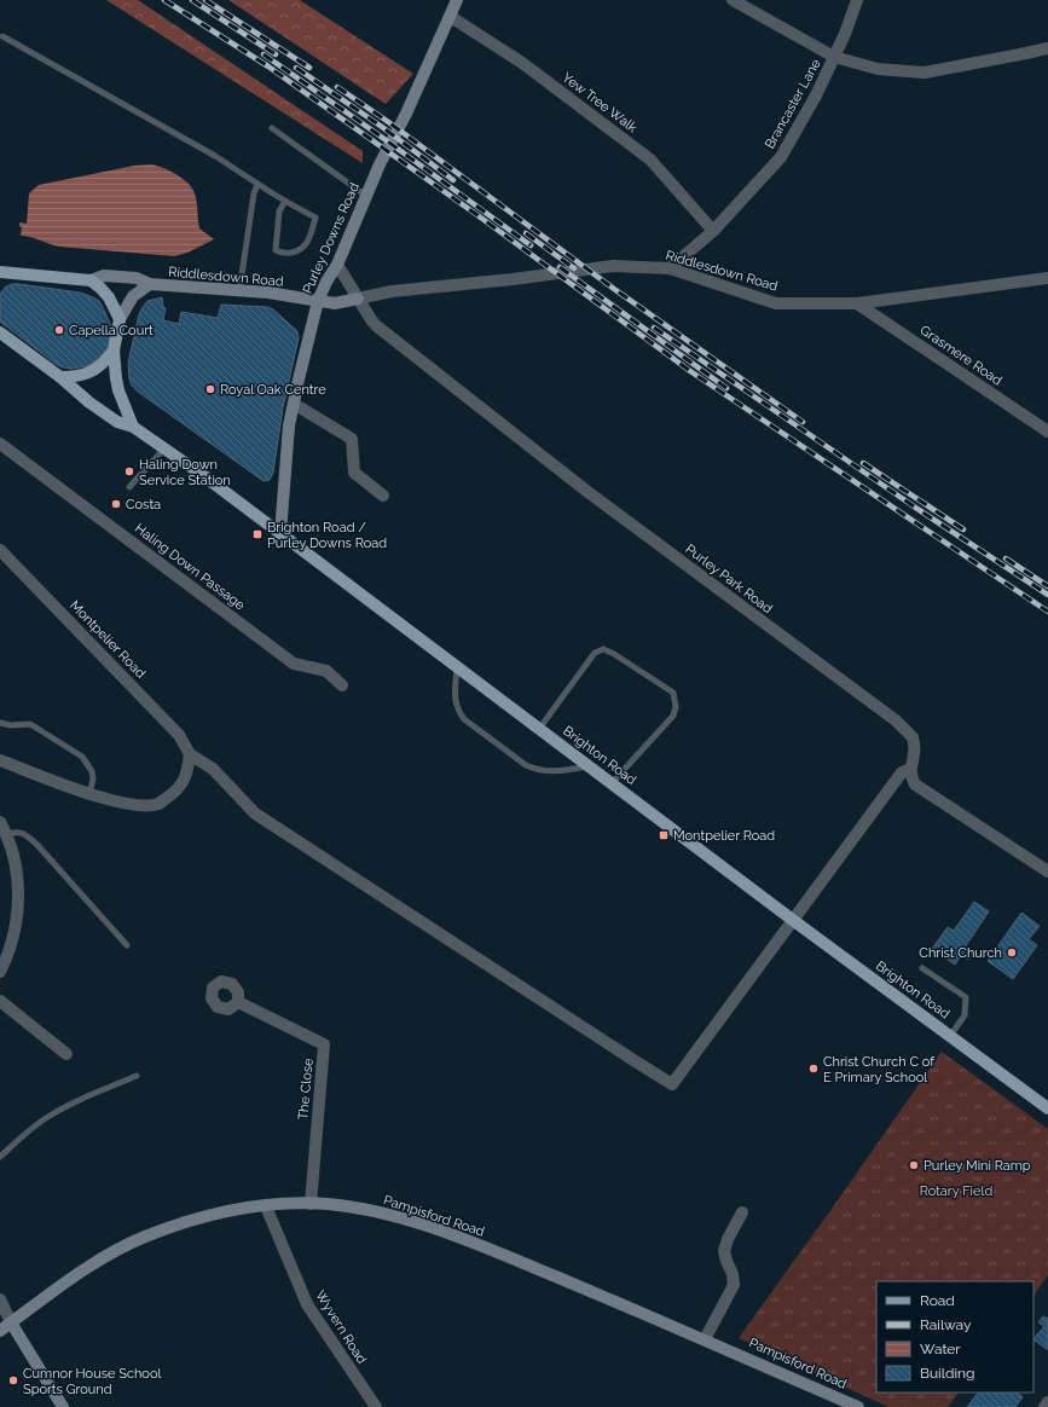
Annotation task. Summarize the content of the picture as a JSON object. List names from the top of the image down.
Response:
{
  "streets": {
    "main road": ["Brighton Road"],
    "street": [
      "Yew Tree Walk",
      "Brancaster Lane",
      "Purley Downs Road",
      "Riddlesdown Road",
      "Grasmere Road",
      "Haling Down Passage",
      "Purley Park Road",
      "Montpelier Road",
      "The Close",
      "Pampisford Road",
      "Wyvern Road"
    ]
  },
  "crossings": [
    ["Yew Tree Walk", "Brancaster Lane"],
    ["Yew Tree Walk", "Purley Downs Road"],
    ["Brancaster Lane", "Riddlesdown Road"],
    ["Purley Downs Road", "Riddlesdown Road"],
    ["Purley Downs Road", "Brighton Road"],
    ["Riddlesdown Road", "Grasmere Road"],
    ["Riddlesdown Road", "Purley Park Road"],
    ["Montpelier Road", "Brighton Road"],
    ["The Close", "Pampisford Road"],
    ["Pampisford Road", "Wyvern Road"]
  ],
  "parks": ["Rotary Field"],
  "places": {
    "other": [
      "Capella Court",
      "Royal Oak Centre",
      "Haling Down Service Station",
      "Costa",
      "Christ Church",
      "Christ Church C of E Primary School",
      "Purley Mini Ramp",
      "Cumnor House School Sports Ground"
    ],
    "transit": ["Brighton Road / Purley Downs Road", "Montpelier Road"]
  },
  "legend": [
    "Road",
    "Railway",
    "Water",
    "Building"
  ]
}
